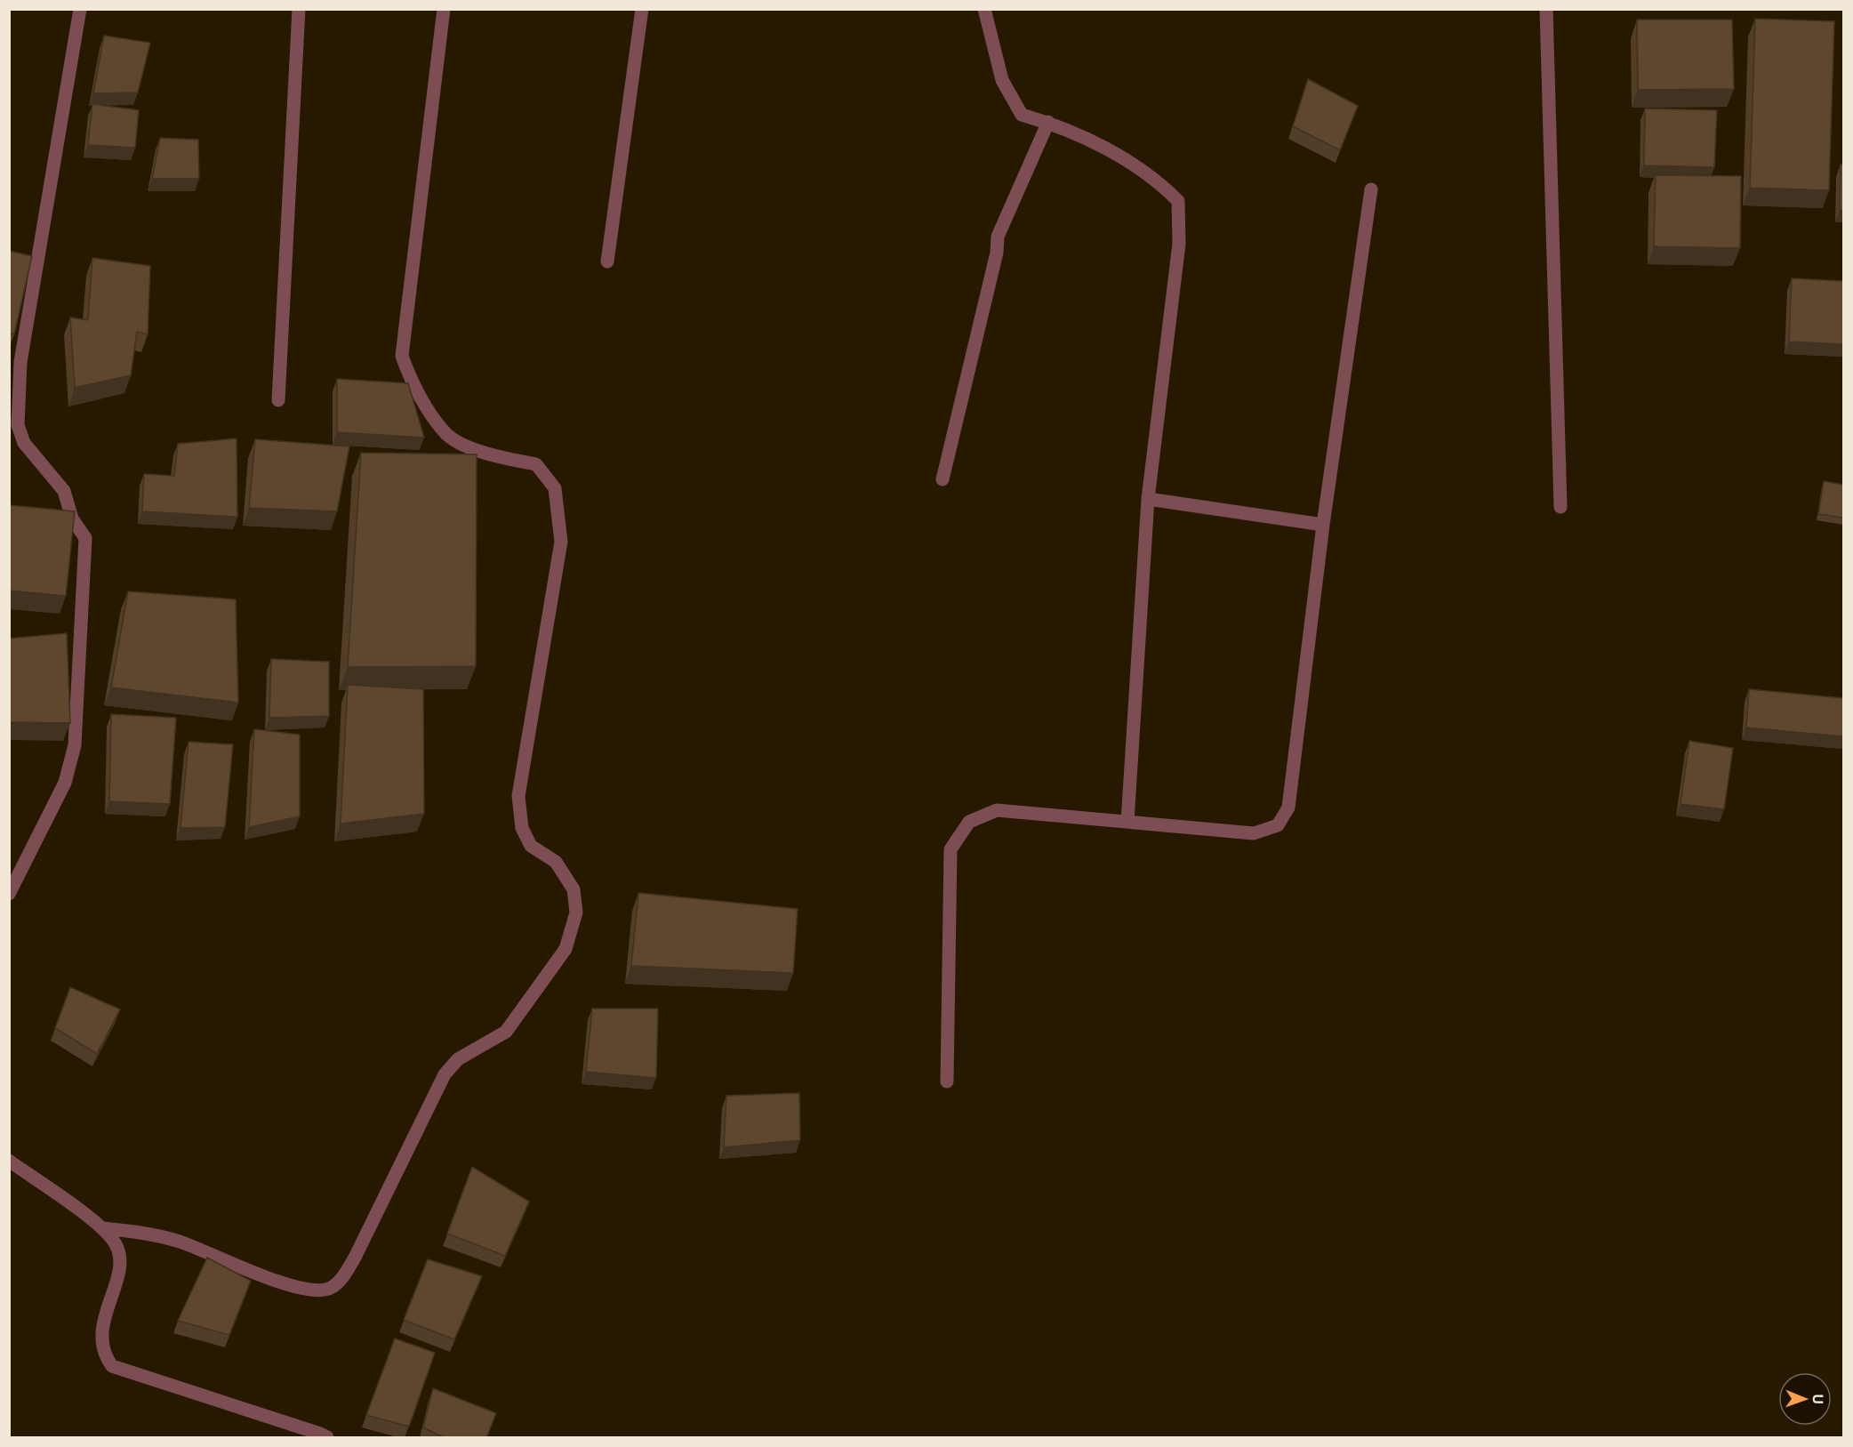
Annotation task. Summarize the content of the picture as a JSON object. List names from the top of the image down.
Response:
{
  "north": "right"
}
